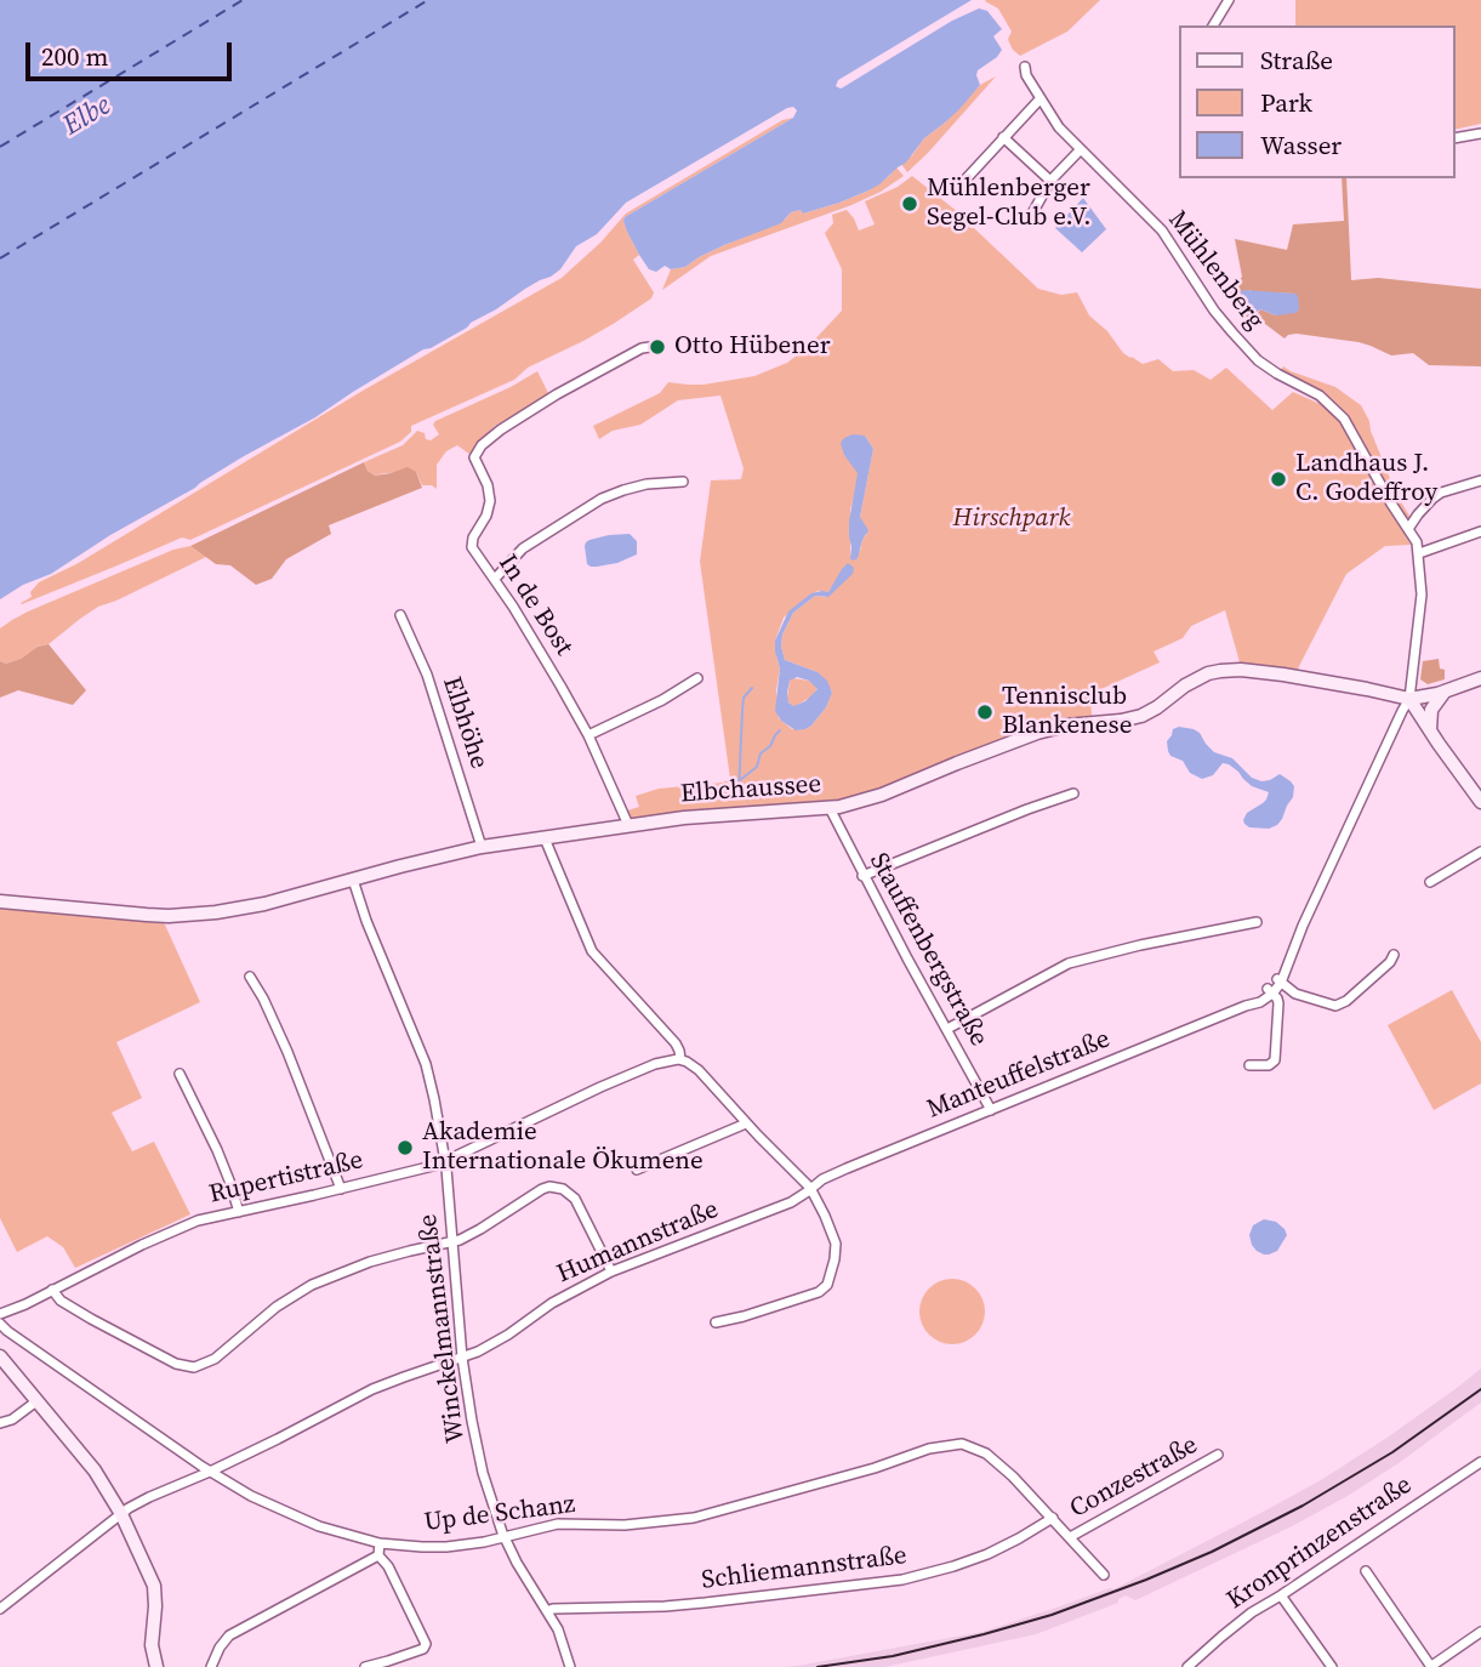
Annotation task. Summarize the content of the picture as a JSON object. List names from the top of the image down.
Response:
{
  "streets": {
    "main road": ["Elbchaussee"],
    "street": [
      "Mühlenberg",
      "In de Bost",
      "Elbhöhe",
      "Stauffenbergstraße",
      "Manteuffelstraße",
      "Rupertistraße",
      "Humannstraße",
      "Winckelmannstraße",
      "Conzestraße",
      "Up de Schanz",
      "Kronprinzenstraße",
      "Schliemannstraße"
    ]
  },
  "crossings": [
    ["In de Bost", "Elbchaussee"],
    ["Elbhöhe", "Elbchaussee"],
    ["Elbchaussee", "Stauffenbergstraße"],
    ["Elbchaussee", "Manteuffelstraße"],
    ["Elbchaussee", "Winckelmannstraße"],
    ["Stauffenbergstraße", "Manteuffelstraße"],
    ["Manteuffelstraße", "Humannstraße"],
    ["Rupertistraße", "Winckelmannstraße"],
    ["Humannstraße", "Winckelmannstraße"],
    ["Humannstraße", "Up de Schanz"],
    ["Winckelmannstraße", "Up de Schanz"],
    ["Winckelmannstraße", "Schliemannstraße"],
    ["Conzestraße", "Up de Schanz"],
    ["Up de Schanz", "Schliemannstraße"]
  ],
  "water": ["Elbe"],
  "parks": ["Hirschpark"],
  "places": [
    "Mühlenberger Segel-Club e.V.",
    "Otto Hübener",
    "Landhaus J. C. Godeffroy",
    "Tennisclub Blankenese",
    "Akademie Internationale Ökumene"
  ],
  "legend": ["Straße", "Park", "Wasser"],
  "scale_bar": "200 m"
}
